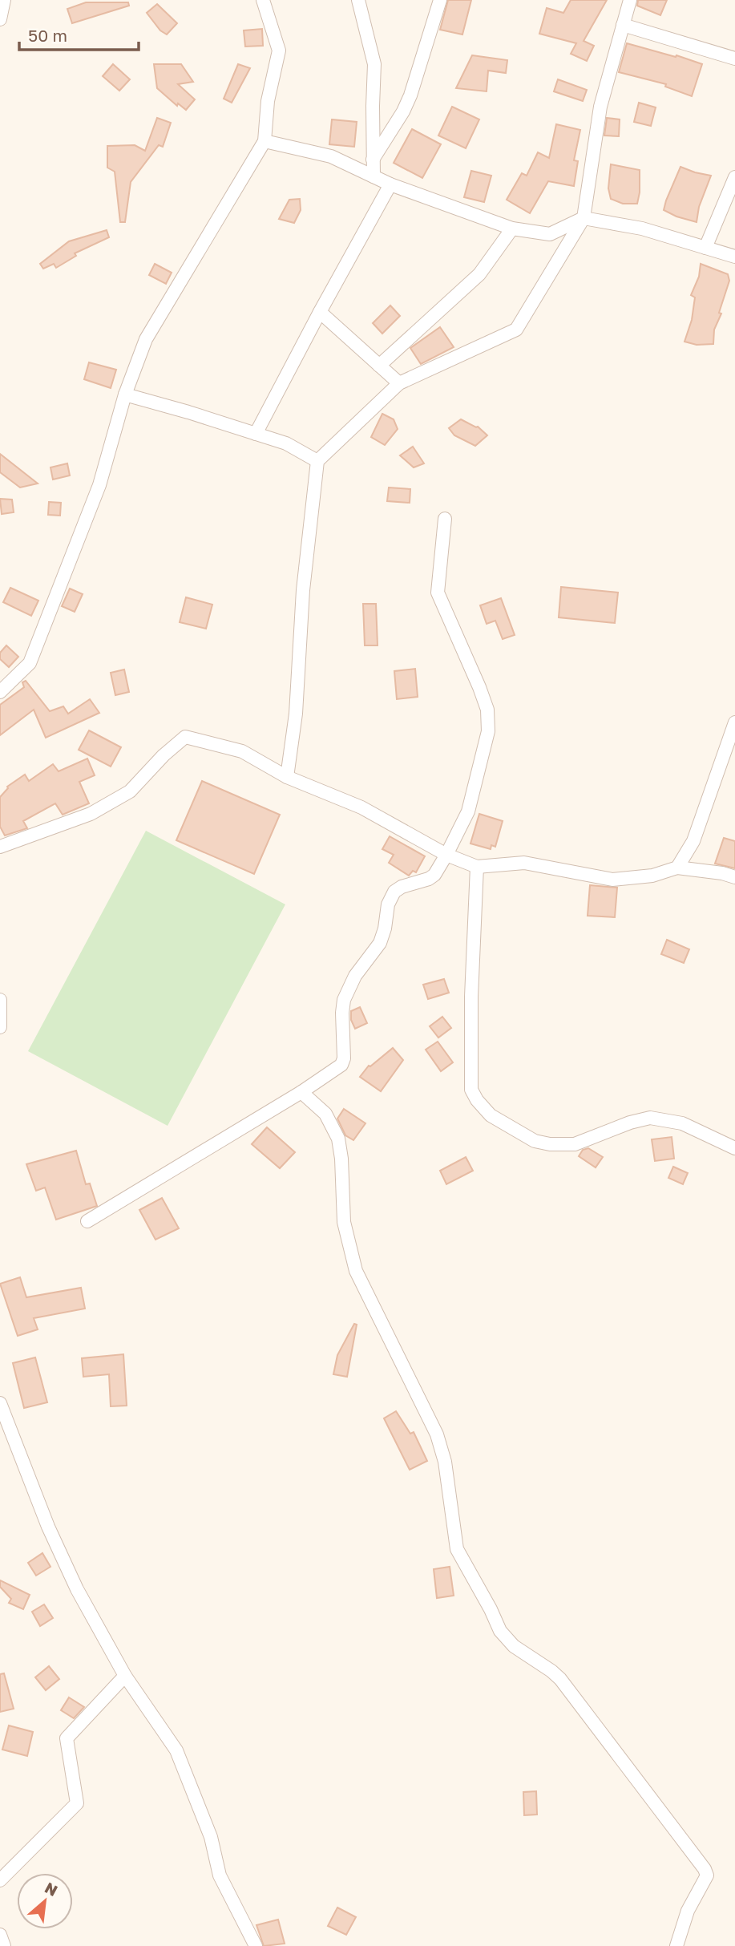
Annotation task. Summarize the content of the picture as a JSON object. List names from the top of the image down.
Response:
{
  "scale_bar": "50 m",
  "north": "top right"
}
